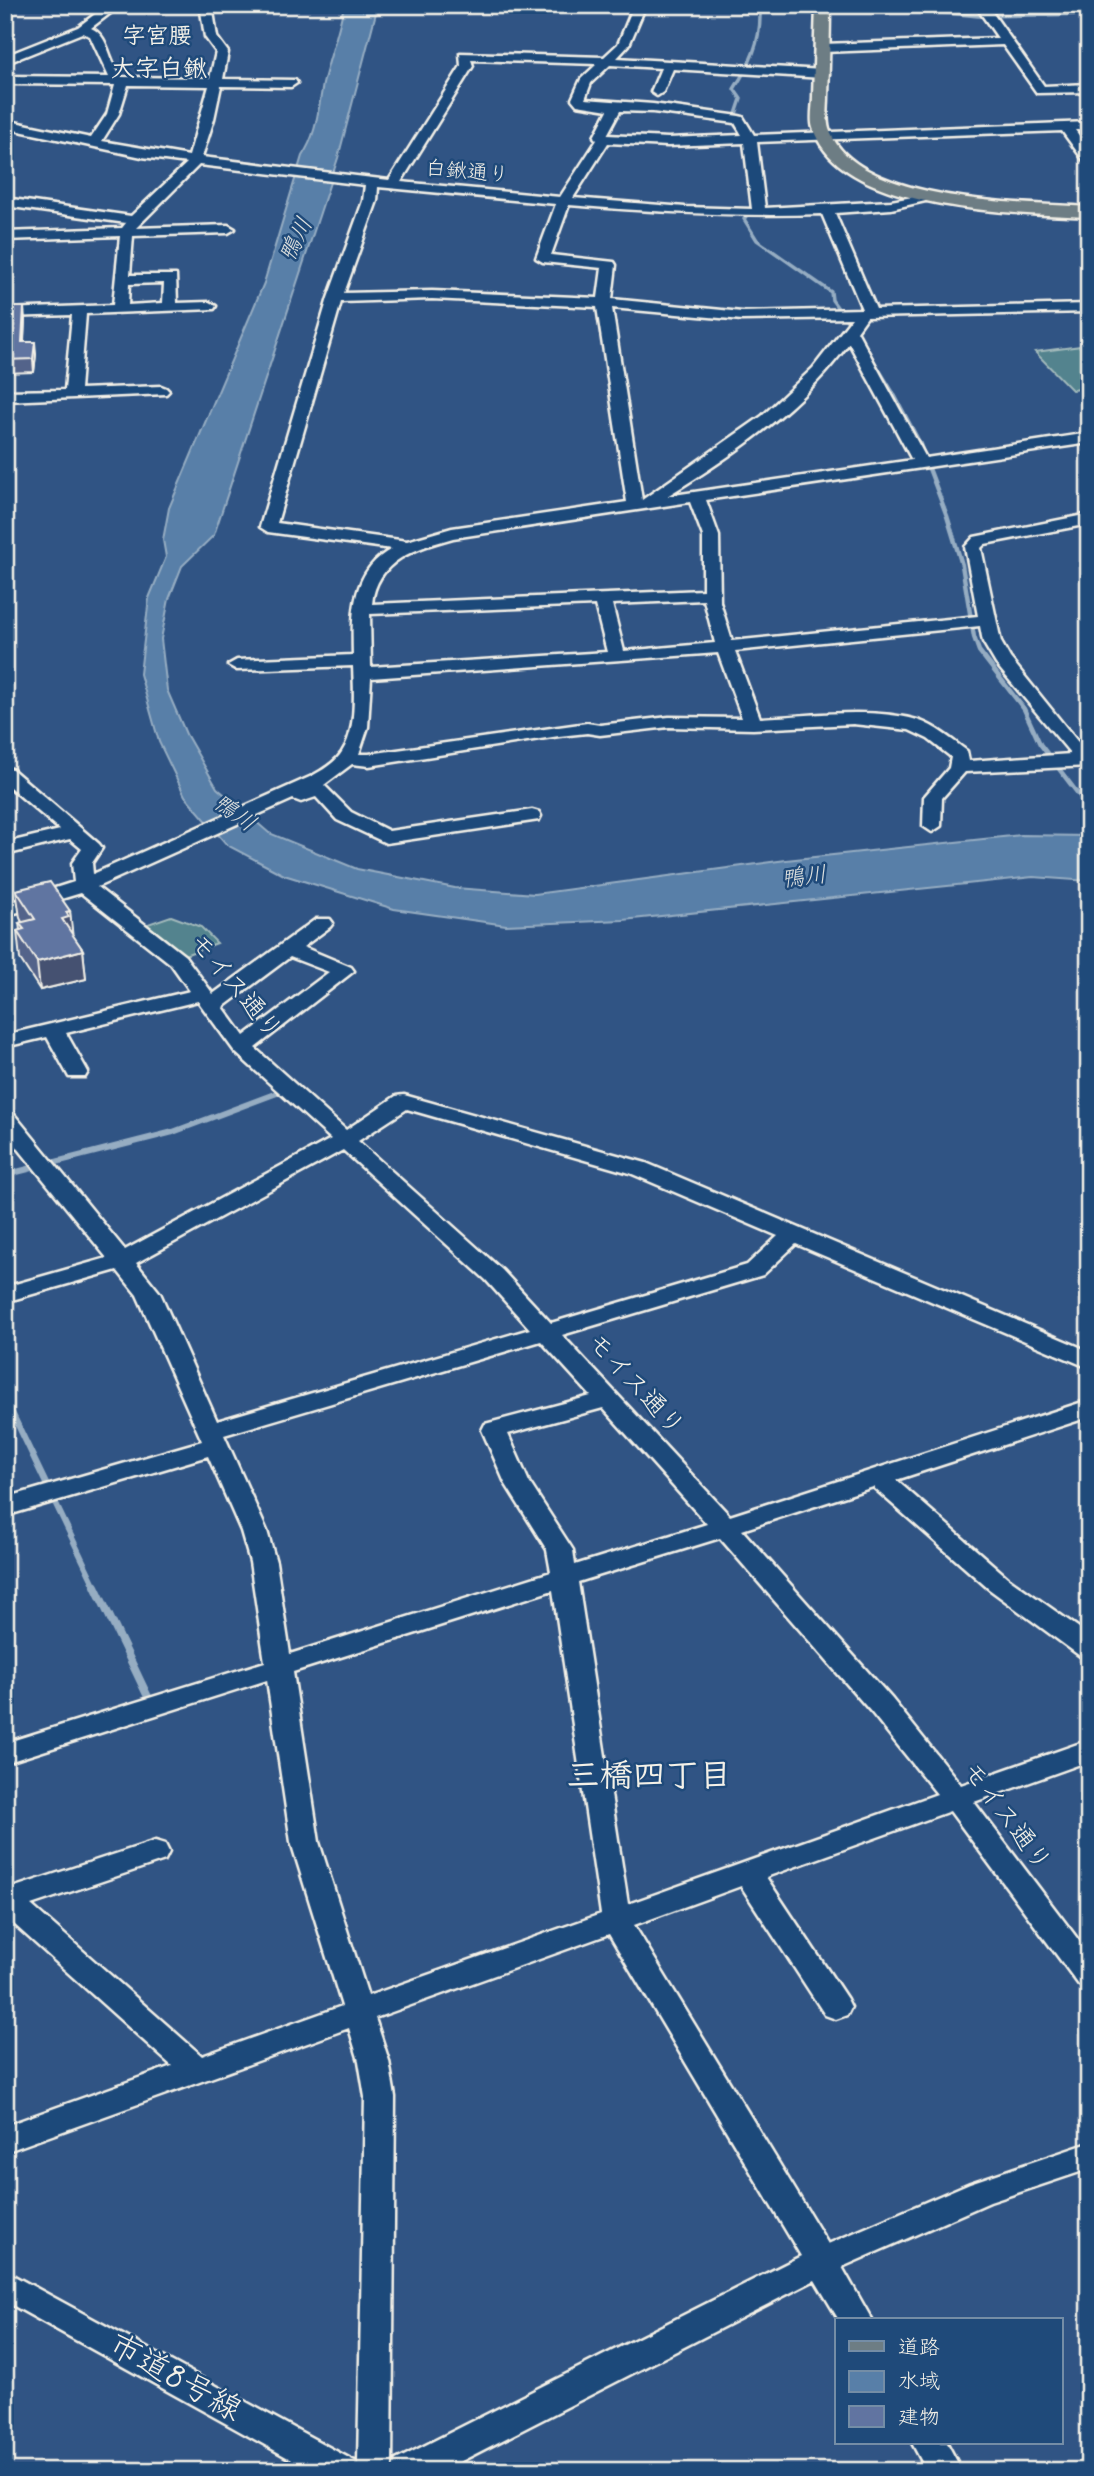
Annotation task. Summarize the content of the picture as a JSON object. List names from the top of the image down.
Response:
{
  "streets": {
    "street": ["白鍬通り", "モイス通り", "市道8号線"]
  },
  "districts": ["字宮腰", "大字白鍬", "三橋四丁目"],
  "water": ["鴨川"],
  "legend": ["道路", "水域", "建物"]
}
